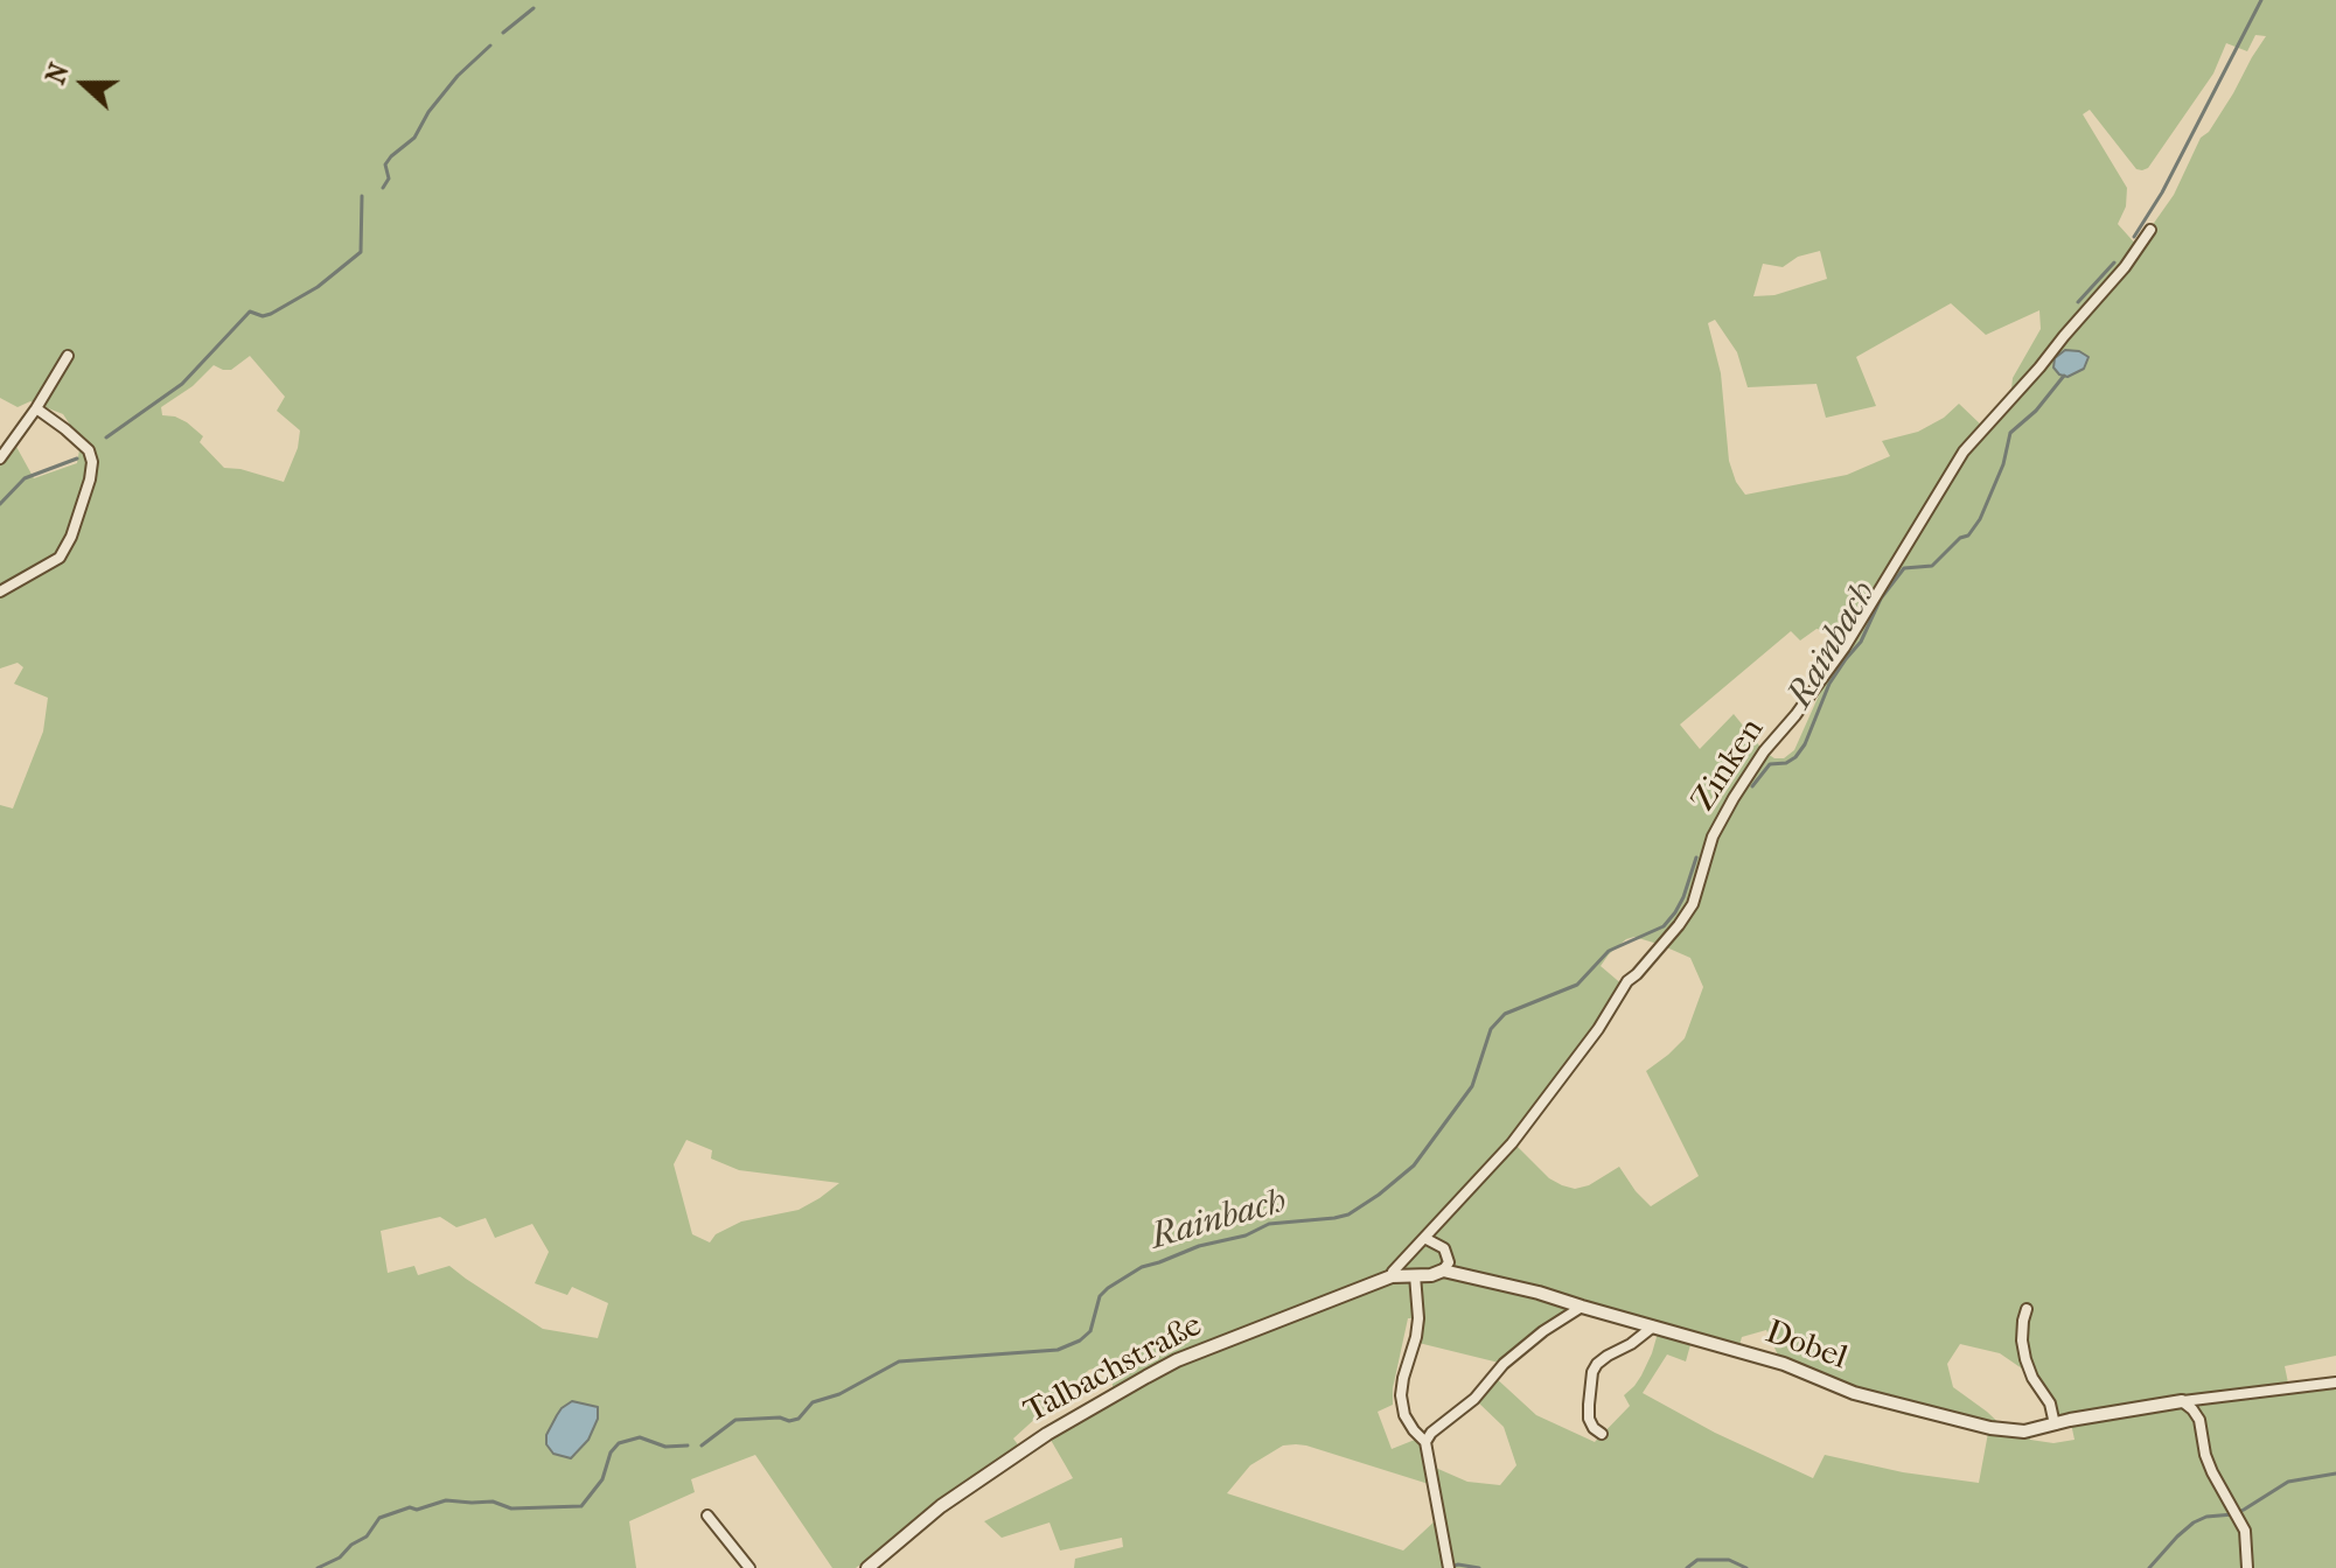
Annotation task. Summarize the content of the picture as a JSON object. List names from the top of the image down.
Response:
{
  "streets": {
    "street": ["Zinken", "Dobel", "Talbachstraße"]
  },
  "crossings": [
    ["Zinken", "Talbachstraße"],
    ["Dobel", "Talbachstraße"]
  ],
  "water": ["Rainbach"],
  "north": "left"
}
